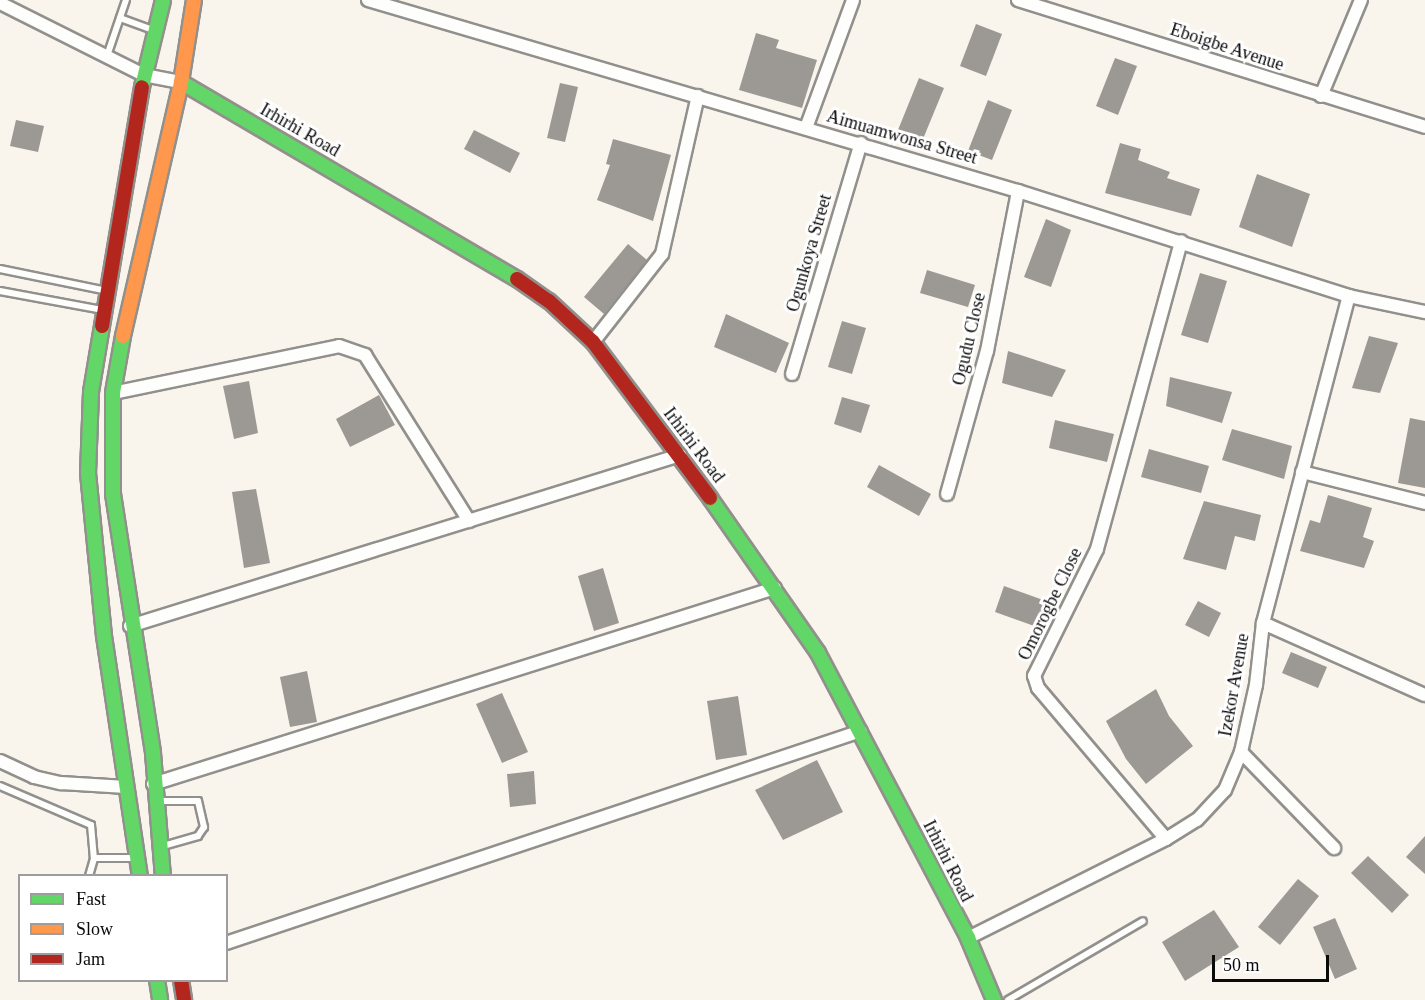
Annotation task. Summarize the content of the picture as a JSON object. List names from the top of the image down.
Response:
{
  "streets": {
    "main road": ["Irhirhi Road"],
    "street": [
      "Eboigbe Avenue",
      "Aimuamwonsa Street",
      "Ogunkoya Street",
      "Ogudu Close",
      "Omorogbe Close",
      "Izekor Avenue"
    ]
  },
  "crossings": [
    ["Irhirhi Road", "Izekor Avenue"],
    ["Aimuamwonsa Street", "Ogunkoya Street"],
    ["Aimuamwonsa Street", "Ogudu Close"],
    ["Aimuamwonsa Street", "Omorogbe Close"],
    ["Aimuamwonsa Street", "Izekor Avenue"],
    ["Omorogbe Close", "Izekor Avenue"]
  ],
  "legend": ["Fast", "Slow", "Jam"],
  "scale_bar": "50 m"
}
